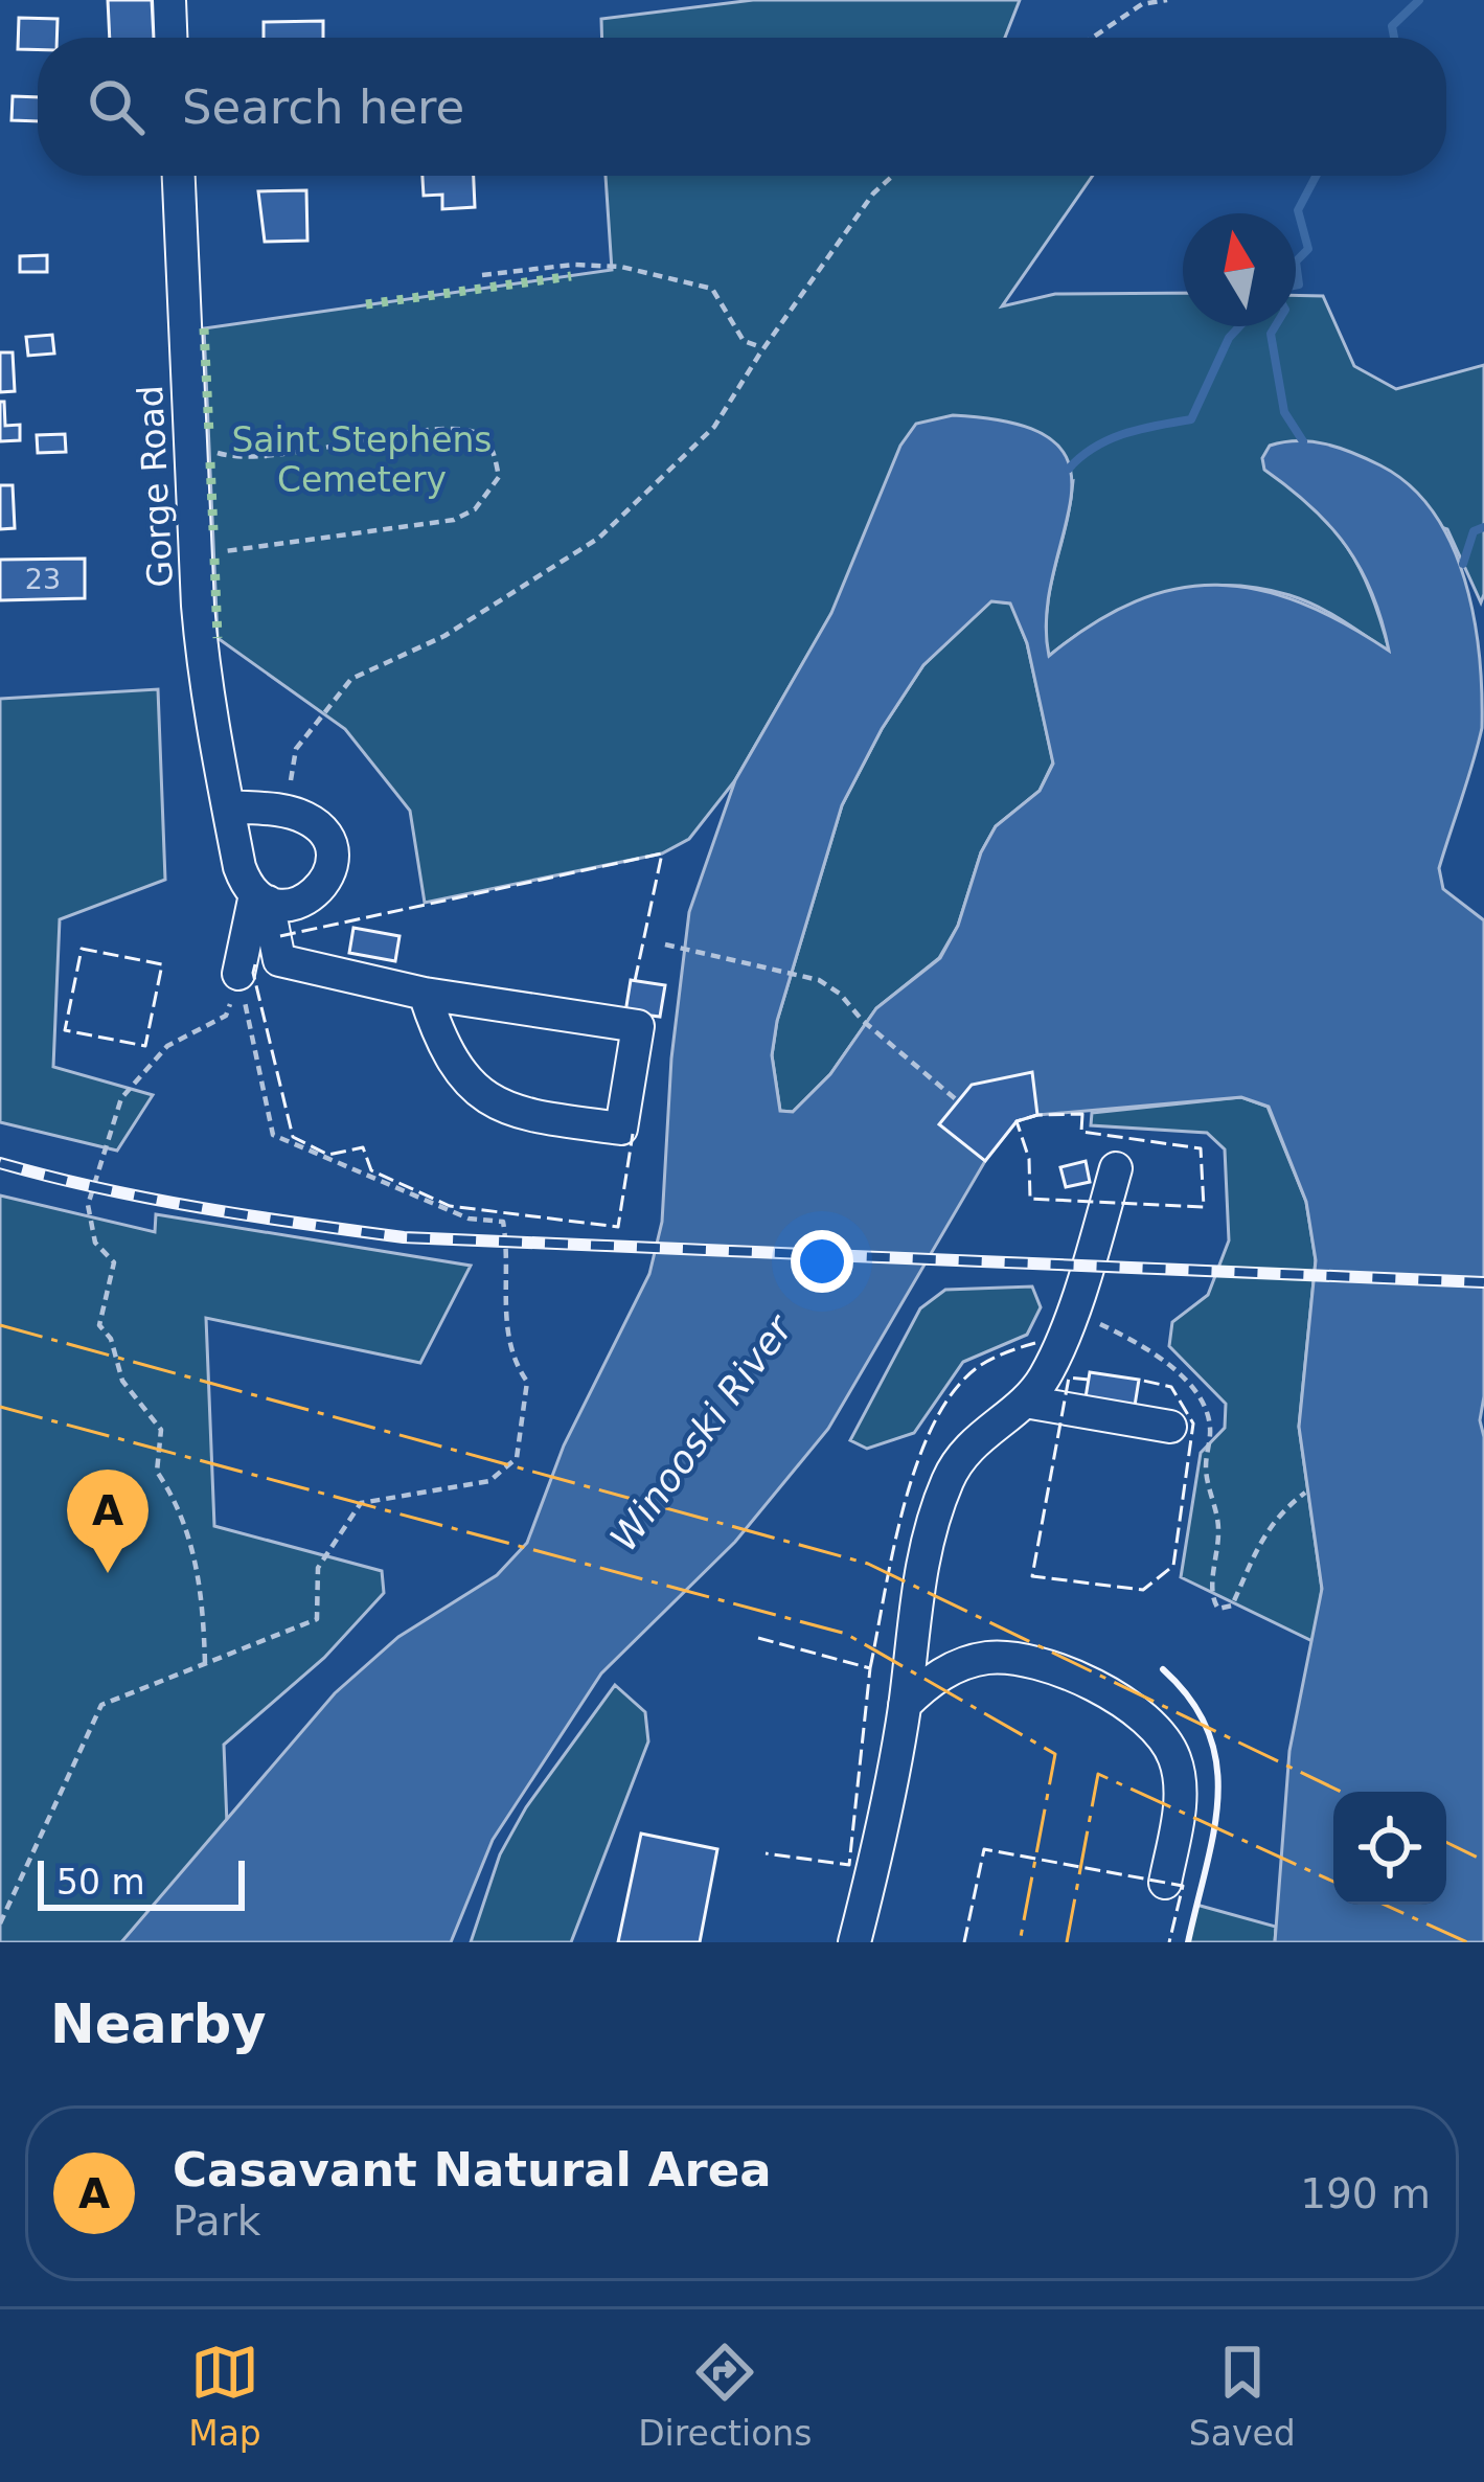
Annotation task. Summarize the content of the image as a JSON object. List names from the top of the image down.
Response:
{
  "streets": {
    "street": ["Gorge Road"]
  },
  "water": ["Winooski River"],
  "parks": ["Saint Stephens Cemetery"],
  "house_numbers": ["23"],
  "scale_bar": "50 m",
  "north": "top",
  "page": {
    "search": "Search here",
    "pins": "A",
    "scale": "50 m",
    "heading": "Nearby",
    "list": [
      {
        "mark": "A",
        "name": "Casavant Natural Area",
        "note": "Park",
        "value": "190 m"
      }
    ],
    "nav": ["Map", "Directions", "Saved"]
  }
}
